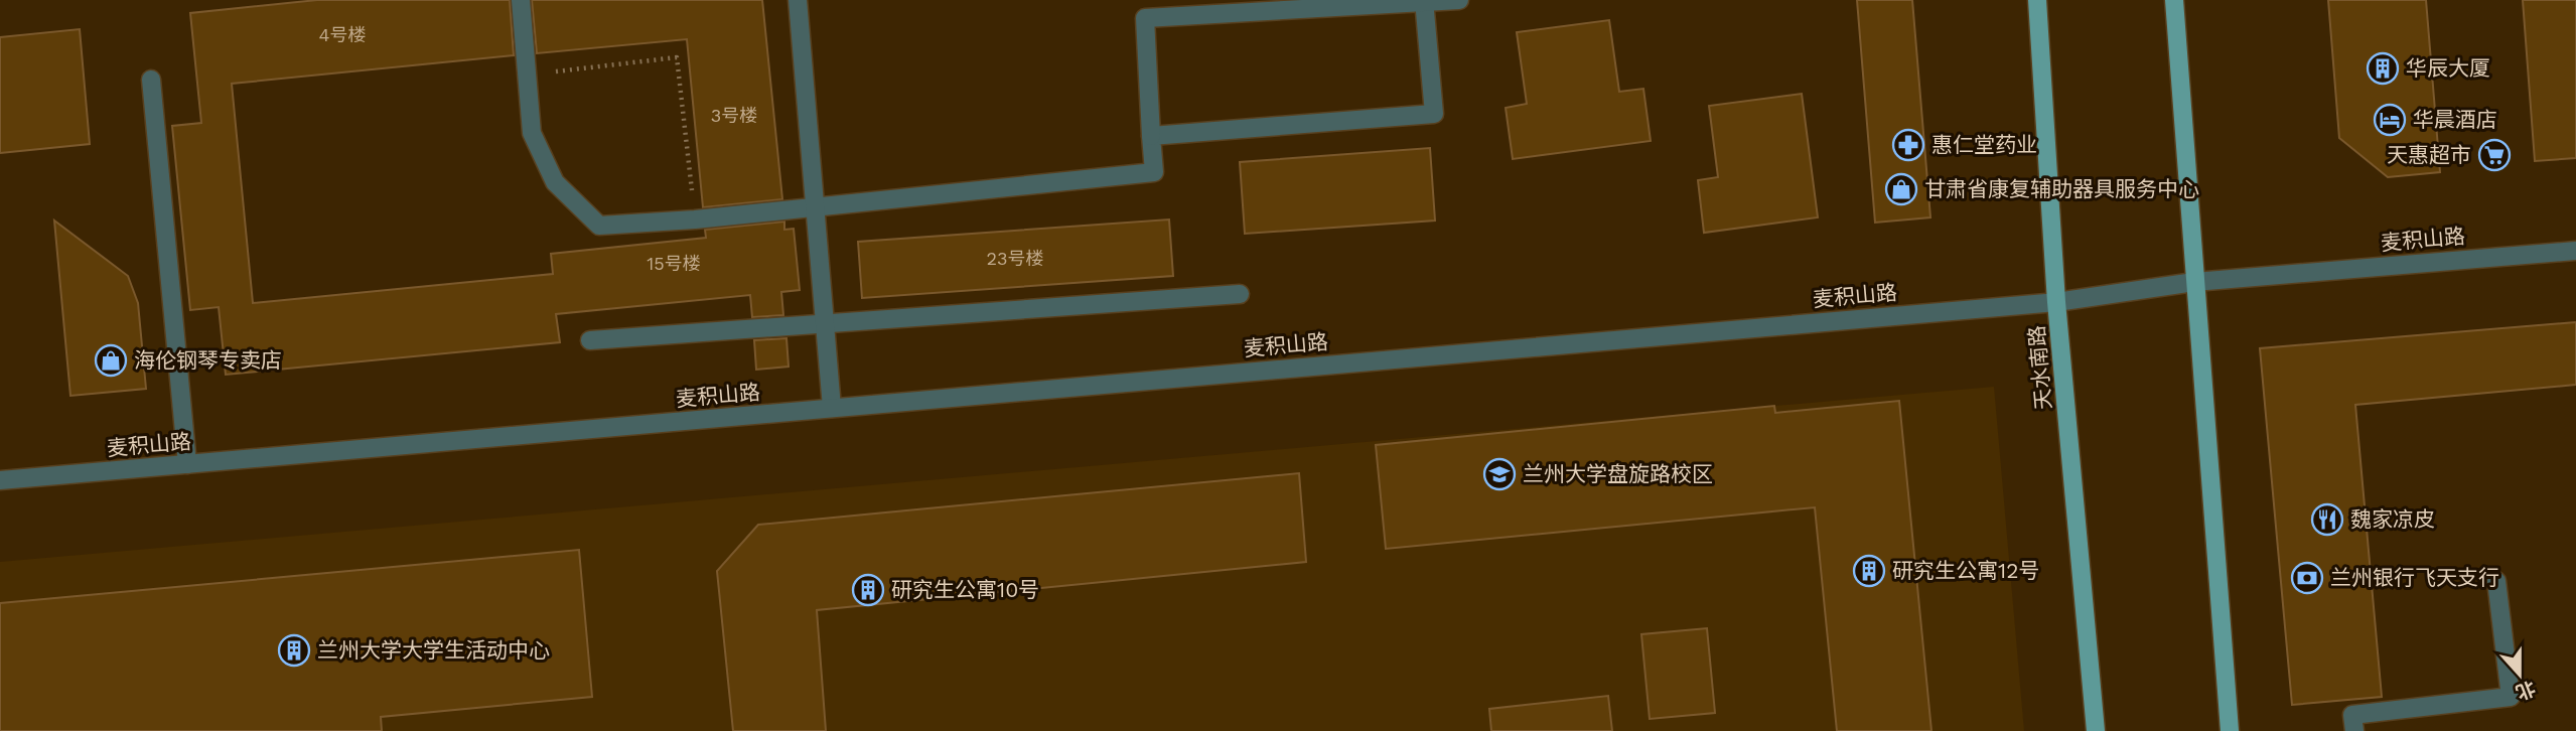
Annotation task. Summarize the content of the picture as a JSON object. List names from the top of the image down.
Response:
{
  "streets": {
    "main road": ["天水南路"],
    "street": ["麦积山路"]
  },
  "crossings": [
    ["麦积山路", "天水南路"]
  ],
  "places": {
    "building": [
      "华辰大厦",
      "研究生公寓12号",
      "研究生公寓10号",
      "兰州大学大学生活动中心"
    ],
    "hotel": ["华晨酒店"],
    "pharmacy": ["惠仁堂药业"],
    "supermarket": ["天惠超市"],
    "shop": ["甘肃省康复辅助器具服务中心", "海伦钢琴专卖店"],
    "school or university": ["兰州大学盘旋路校区"],
    "restaurant": ["魏家凉皮"],
    "bank": ["兰州银行飞天支行"]
  },
  "house_numbers": [
    "4号楼",
    "3号楼",
    "23号楼",
    "15号楼"
  ],
  "north": "bottom"
}
